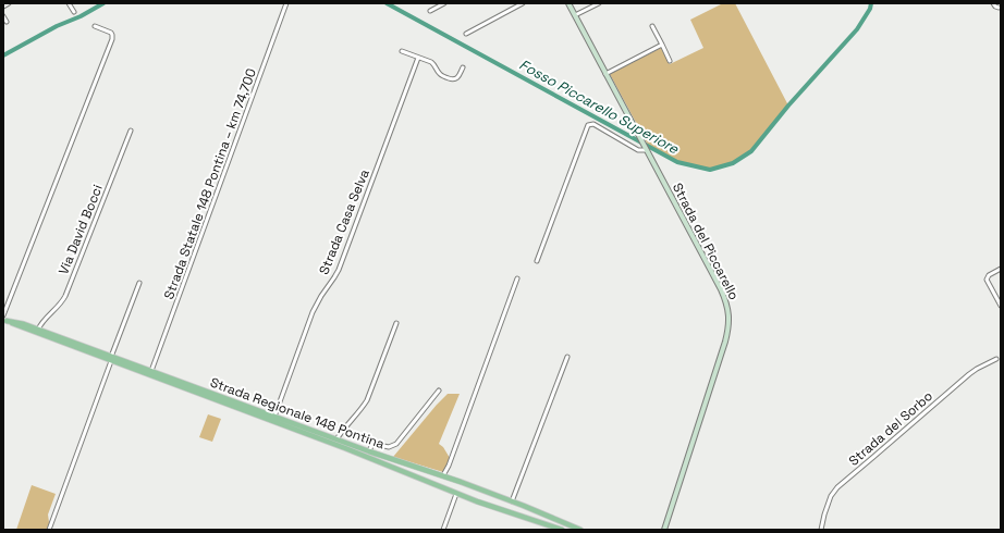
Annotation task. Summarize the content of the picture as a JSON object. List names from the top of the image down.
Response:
{
  "streets": {
    "main road": ["Strada Regionale 148 Pontina"],
    "street": [
      "Strada Statale 148 Pontina – km 74,700",
      "Strada Casa Selva",
      "Via David Bocci",
      "Strada del Piccarello",
      "Strada del Sorbo"
    ]
  },
  "crossings": [
    ["Strada Statale 148 Pontina – km 74,700", "Strada Regionale 148 Pontina"],
    ["Strada Casa Selva", "Strada Regionale 148 Pontina"],
    ["Via David Bocci", "Strada Regionale 148 Pontina"]
  ],
  "water": ["Fosso Piccarello Superiore"]
}
